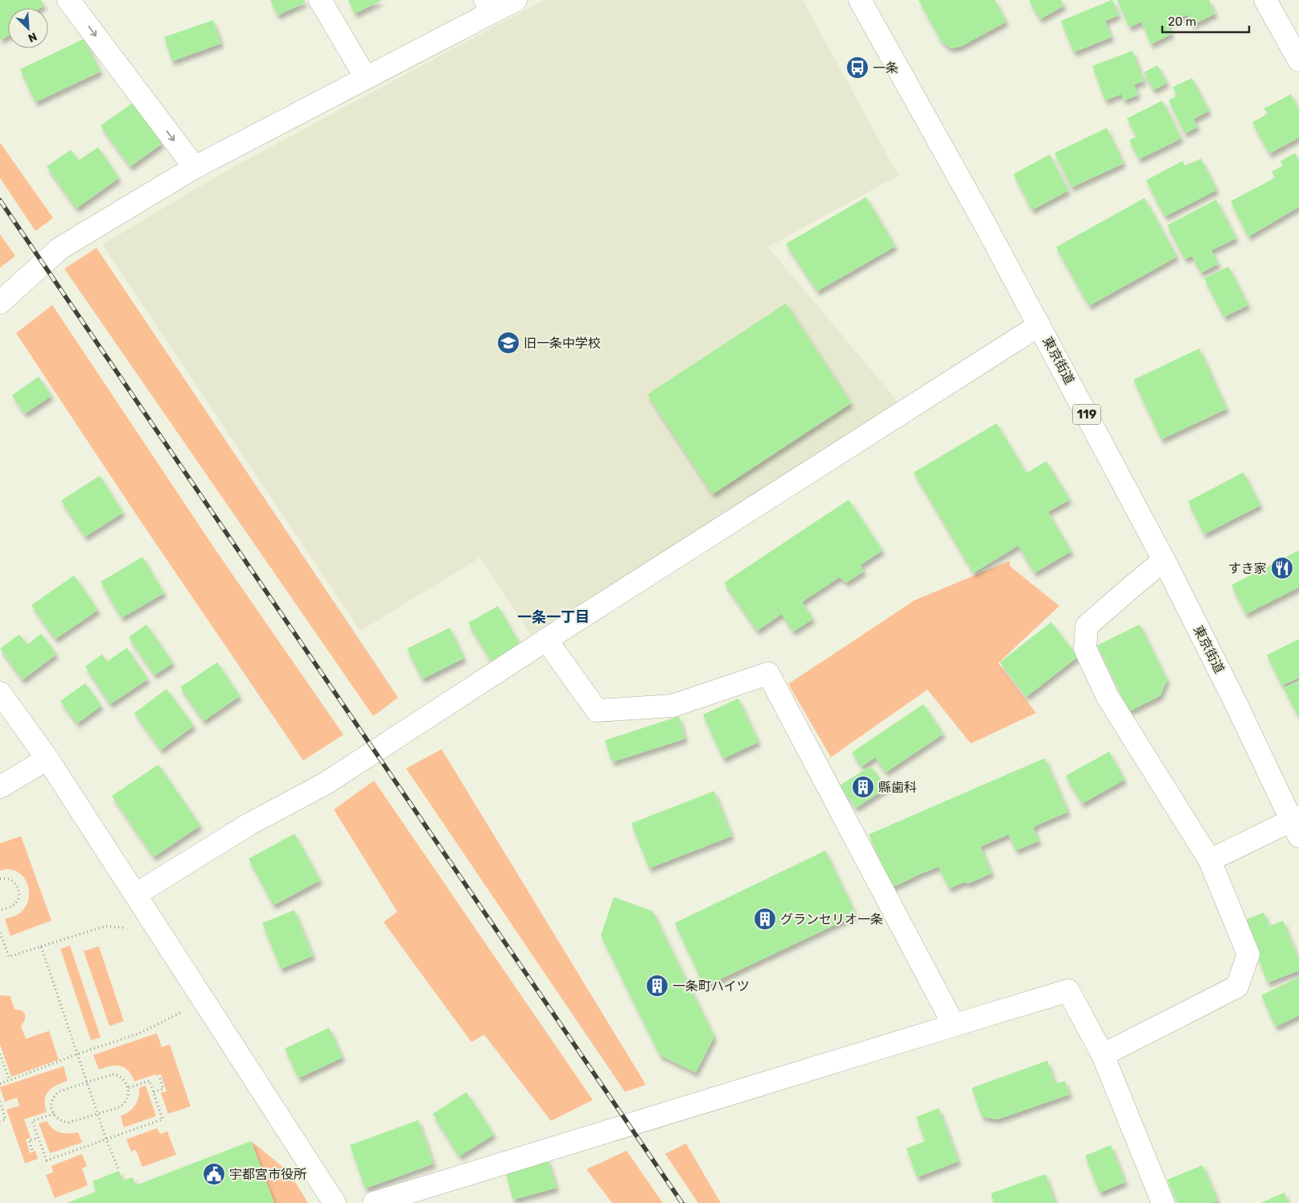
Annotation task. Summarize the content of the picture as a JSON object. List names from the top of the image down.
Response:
{
  "streets": {
    "main road": ["東京街道", "119"]
  },
  "districts": ["一条一丁目"],
  "places": {
    "bus stop": ["一条"],
    "school or university": ["旧一条中学校"],
    "restaurant": ["すき家"],
    "building": ["縣歯科", "グランセリオ一条", "一条町ハイツ"],
    "public building": ["宇都宮市役所"]
  },
  "scale_bar": "20 m",
  "north": "bottom right"
}
